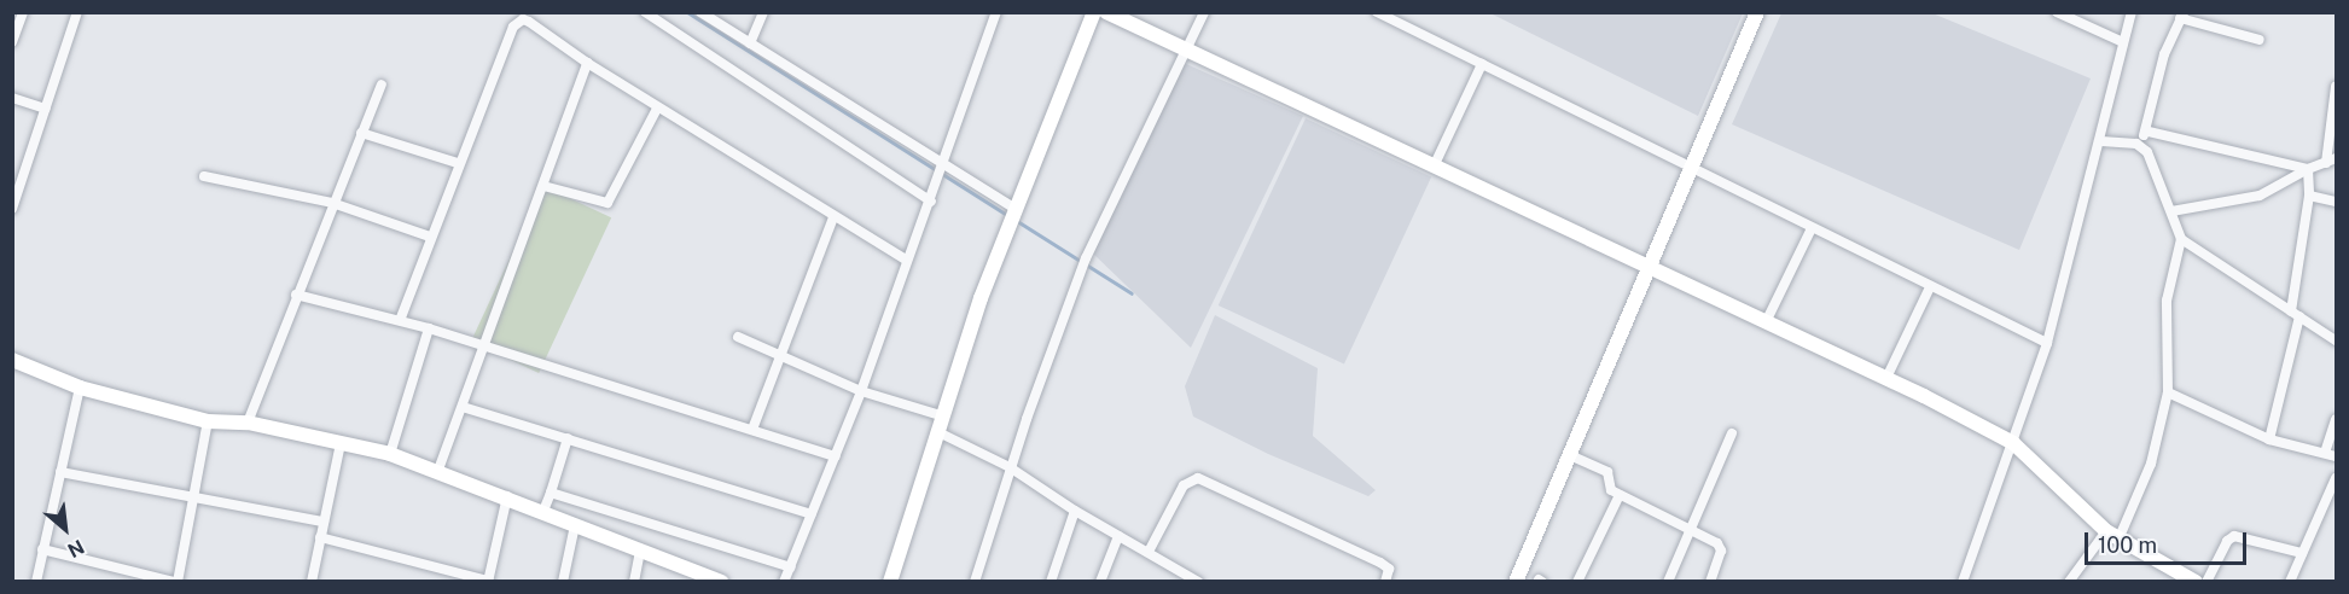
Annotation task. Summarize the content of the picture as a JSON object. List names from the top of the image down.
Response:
{
  "scale_bar": "100 m",
  "north": "bottom right"
}
